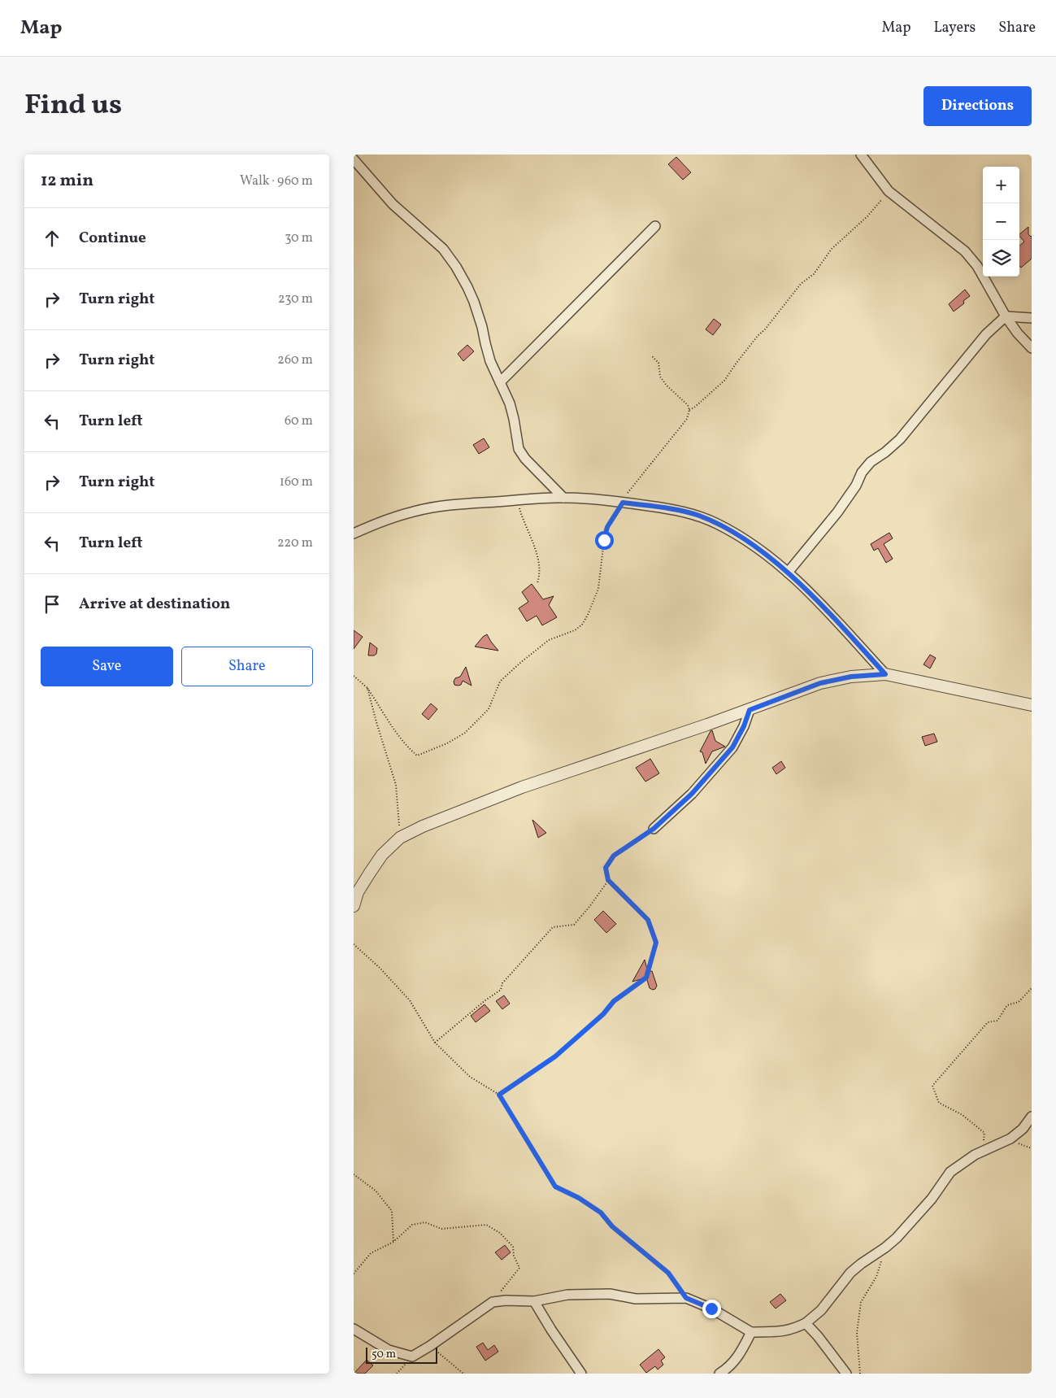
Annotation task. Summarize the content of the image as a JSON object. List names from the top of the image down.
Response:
{
  "scale_bar": "50 m",
  "page": {
    "header": "Map",
    "nav": ["Map", "Layers", "Share"],
    "title": "Find us",
    "buttons": [
      "Directions",
      ["Save", "Share"]
    ],
    "heading": ["12 min", "Walk · 960 m"],
    "map_buttons": ["+", "−"],
    "list": [
      ["Continue", "30 m"],
      ["Turn right", "230 m"],
      ["Turn right", "260 m"],
      ["Turn left", "60 m"],
      ["Turn right", "160 m"],
      ["Turn left", "220 m"],
      "Arrive at destination"
    ],
    "scale": "50 m"
  }
}
